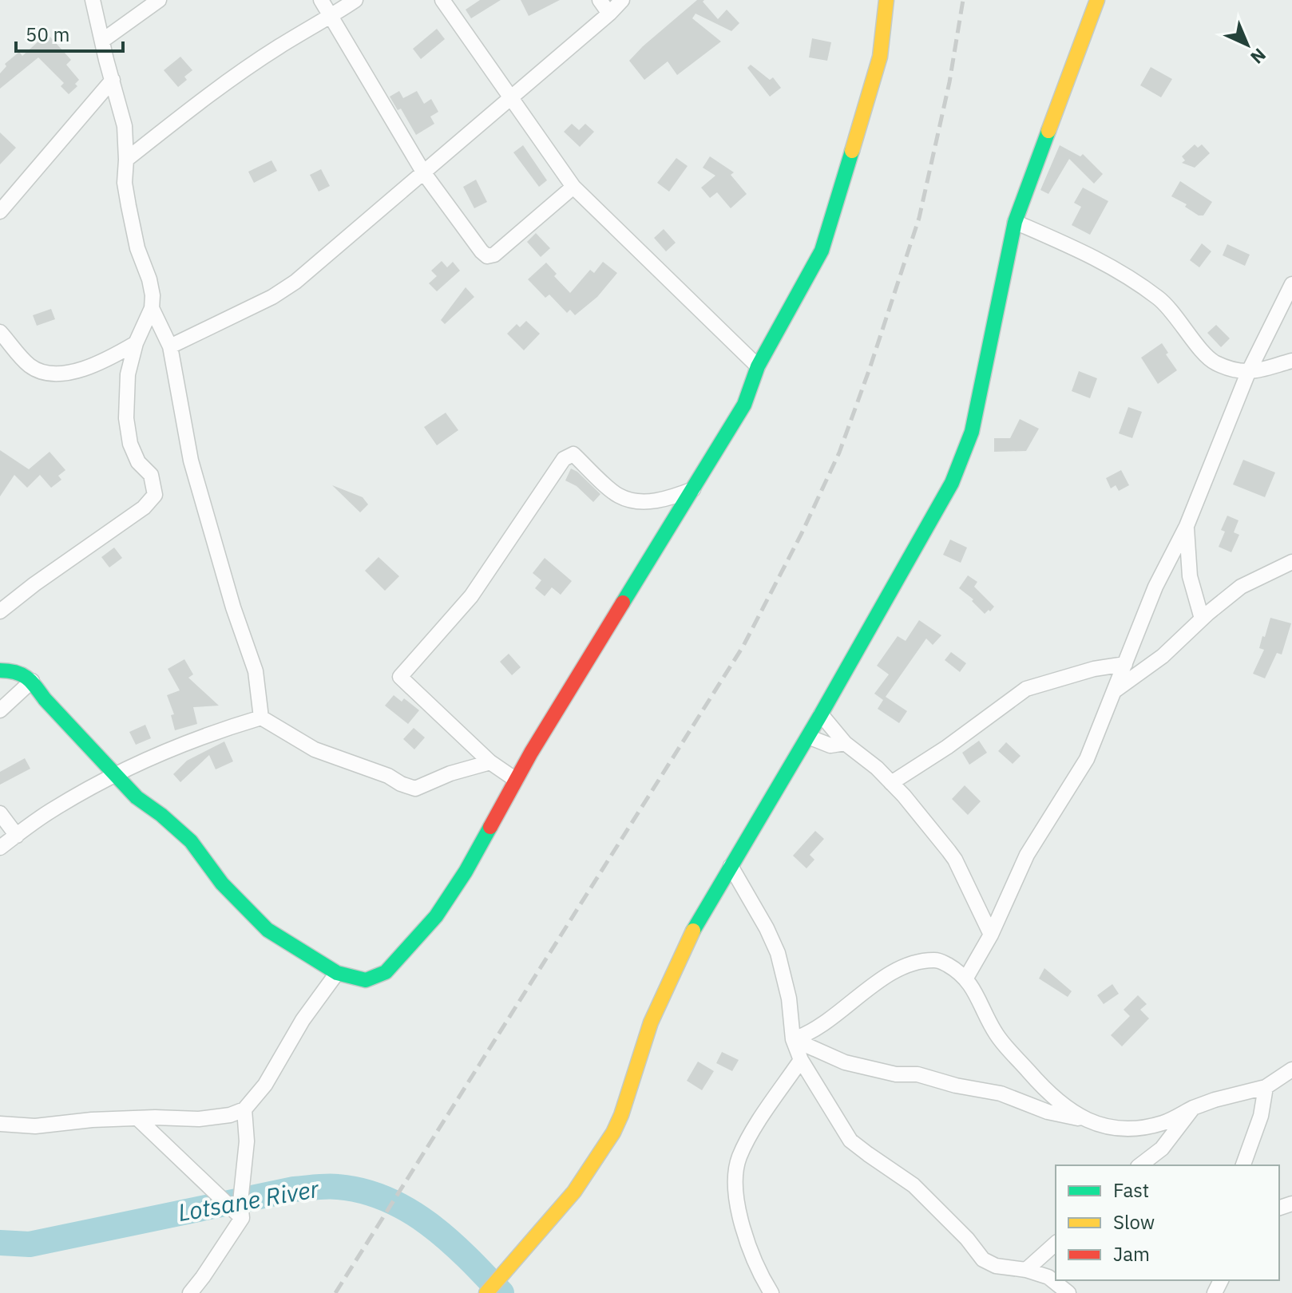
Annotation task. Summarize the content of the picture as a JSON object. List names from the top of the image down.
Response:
{
  "water": ["Lotsane River"],
  "legend": ["Fast", "Slow", "Jam"],
  "scale_bar": "50 m",
  "north": "bottom right"
}
